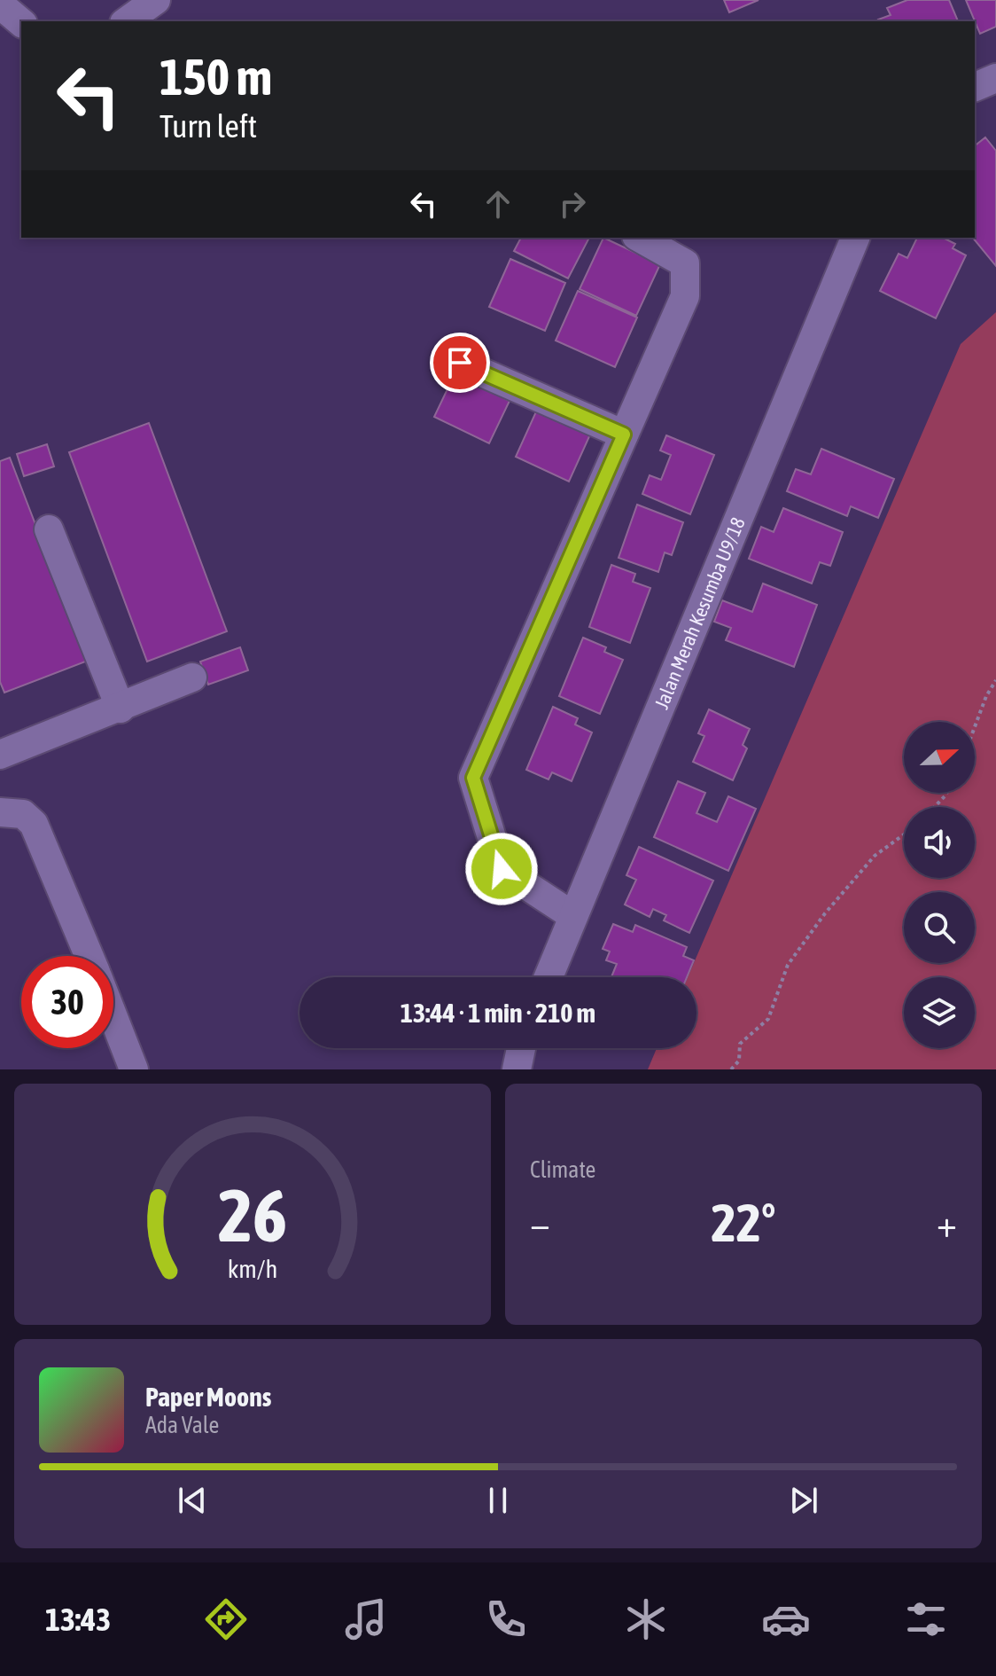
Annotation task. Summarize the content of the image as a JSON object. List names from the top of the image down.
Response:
{
  "streets": {
    "street": ["Jalan Merah Kesumba U9/18"]
  },
  "north": "right",
  "page": {
    "turn": ["150 m", "Turn left"],
    "limit": "30",
    "trip": "13:44 · 1 min · 210 m",
    "tile": "Climate",
    "heat": ["−", "22°", "+"],
    "song": ["Paper Moons", "Ada Vale"],
    "tabs": "13:43",
    "gauge": ["26", "km/h"]
  }
}
